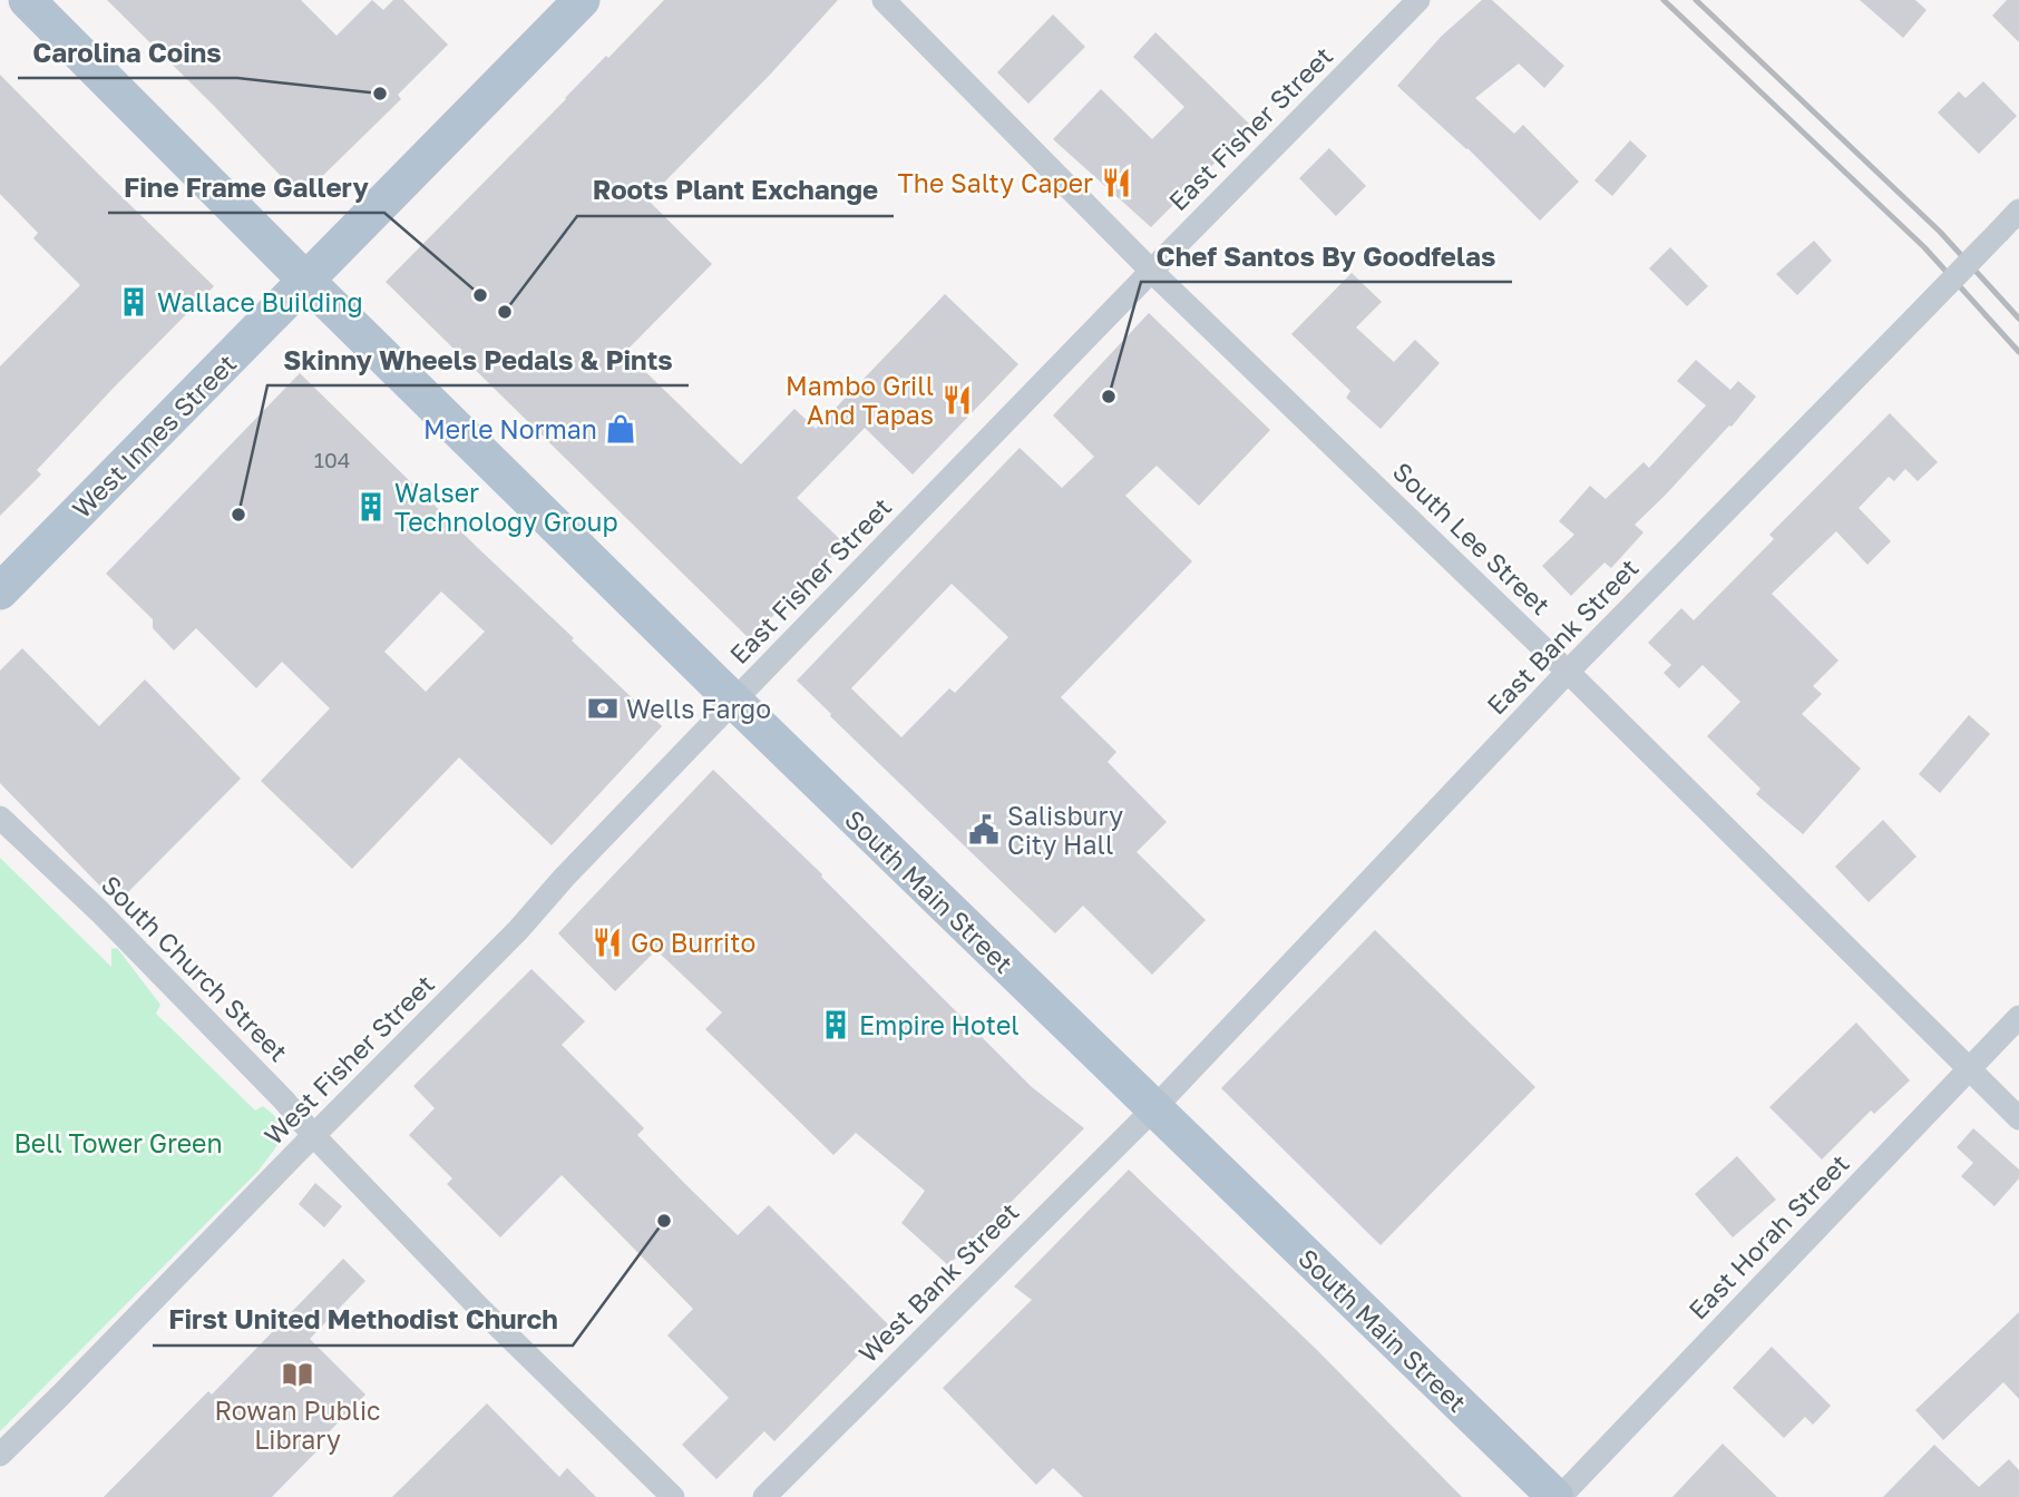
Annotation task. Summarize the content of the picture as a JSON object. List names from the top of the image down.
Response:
{
  "streets": {
    "main road": ["West Innes Street", "South Main Street"],
    "street": [
      "East Fisher Street",
      "South Lee Street",
      "East Bank Street",
      "South Church Street",
      "West Fisher Street",
      "East Horah Street",
      "West Bank Street"
    ]
  },
  "crossings": [
    ["East Fisher Street", "South Lee Street"],
    ["East Fisher Street", "South Main Street"],
    ["East Fisher Street", "West Fisher Street"],
    ["West Innes Street", "South Main Street"],
    ["South Lee Street", "East Bank Street"],
    ["South Lee Street", "East Horah Street"],
    ["East Bank Street", "South Main Street"],
    ["East Bank Street", "West Bank Street"],
    ["South Main Street", "West Fisher Street"],
    ["South Main Street", "East Horah Street"],
    ["South Main Street", "West Bank Street"],
    ["South Church Street", "West Fisher Street"]
  ],
  "parks": ["Bell Tower Green"],
  "places": {
    "other": [
      "Carolina Coins",
      "Fine Frame Gallery",
      "Roots Plant Exchange",
      "Chef Santos By Goodfelas",
      "Skinny Wheels Pedals & Pints",
      "First United Methodist Church"
    ],
    "restaurant": ["The Salty Caper", "Mambo Grill And Tapas", "Go Burrito"],
    "building": ["Wallace Building", "Walser Technology Group", "Empire Hotel"],
    "shop": ["Merle Norman"],
    "bank": ["Wells Fargo"],
    "public building": ["Salisbury City Hall"],
    "library": ["Rowan Public Library"]
  },
  "house_numbers": ["104"]
}
